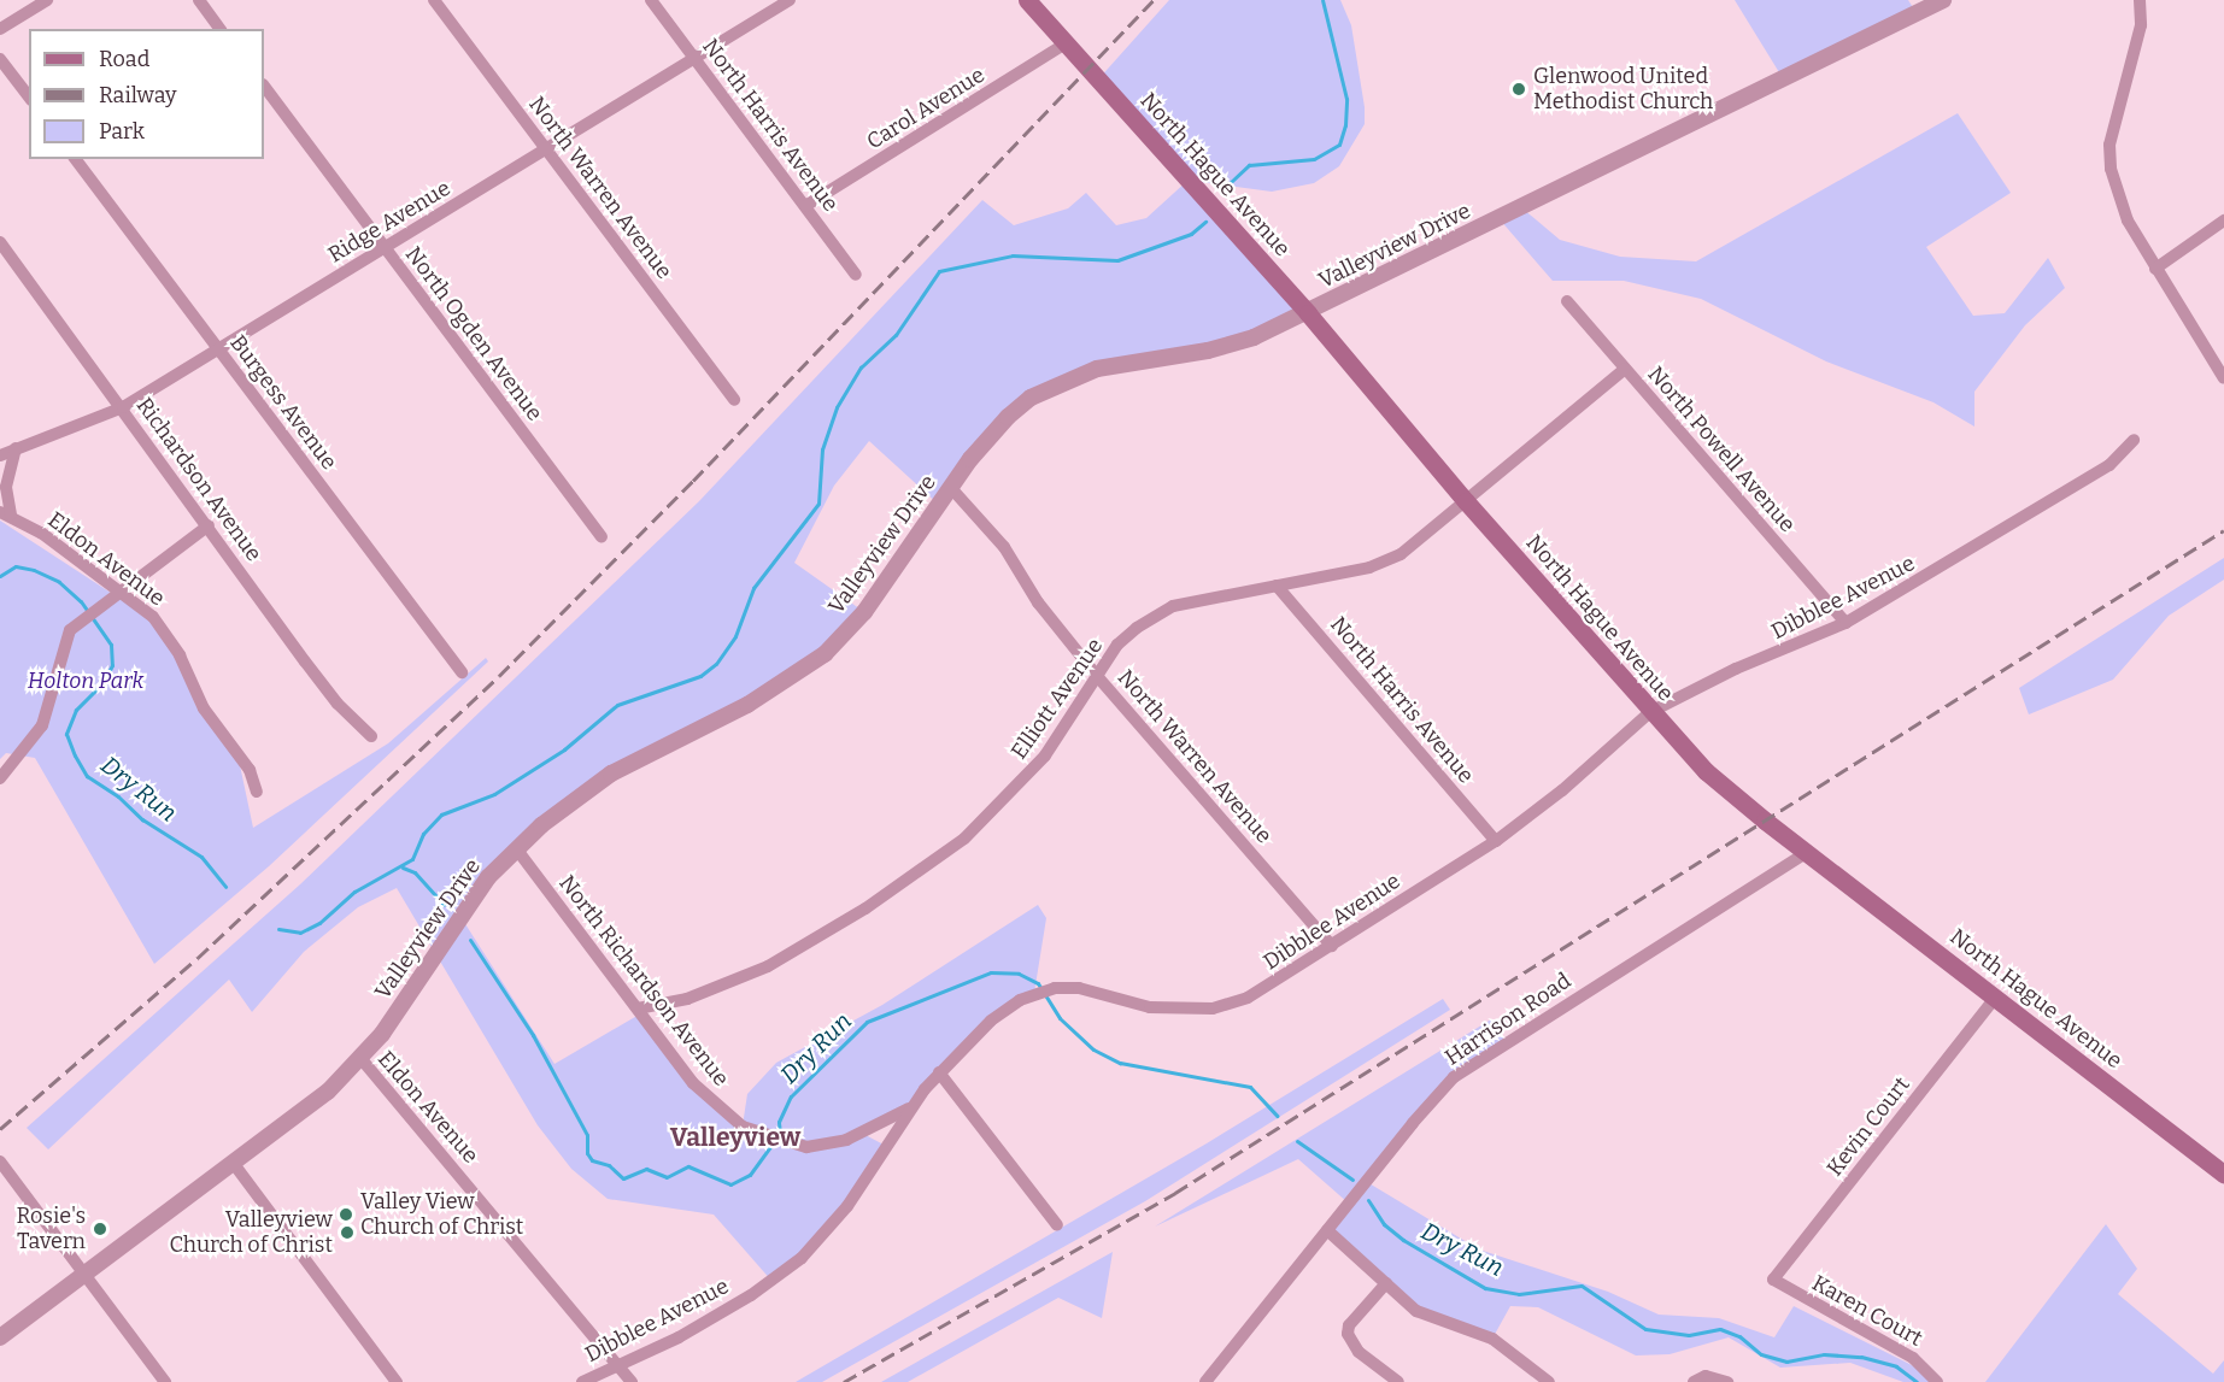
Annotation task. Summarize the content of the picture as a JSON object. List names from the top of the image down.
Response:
{
  "streets": {
    "main road": ["North Hague Avenue"],
    "street": [
      "Carol Avenue",
      "North Harris Avenue",
      "North Warren Avenue",
      "Ridge Avenue",
      "Valleyview Drive",
      "North Ogden Avenue",
      "Burgess Avenue",
      "North Powell Avenue",
      "Richardson Avenue",
      "Eldon Avenue",
      "Dibblee Avenue",
      "Elliott Avenue",
      "North Richardson Avenue",
      "Harrison Road",
      "Kevin Court",
      "Karen Court"
    ]
  },
  "crossings": [
    ["Carol Avenue", "North Harris Avenue"],
    ["Carol Avenue", "North Hague Avenue"],
    ["North Harris Avenue", "Ridge Avenue"],
    ["North Harris Avenue", "Dibblee Avenue"],
    ["North Harris Avenue", "Elliott Avenue"],
    ["North Hague Avenue", "Valleyview Drive"],
    ["North Hague Avenue", "Dibblee Avenue"],
    ["North Hague Avenue", "Elliott Avenue"],
    ["North Hague Avenue", "Harrison Road"],
    ["North Hague Avenue", "Kevin Court"],
    ["North Warren Avenue", "Ridge Avenue"],
    ["North Warren Avenue", "Valleyview Drive"],
    ["North Warren Avenue", "Dibblee Avenue"],
    ["North Warren Avenue", "Elliott Avenue"],
    ["Ridge Avenue", "North Ogden Avenue"],
    ["Ridge Avenue", "Burgess Avenue"],
    ["Ridge Avenue", "Richardson Avenue"],
    ["Ridge Avenue", "Eldon Avenue"],
    ["Valleyview Drive", "Eldon Avenue"],
    ["Valleyview Drive", "North Richardson Avenue"],
    ["North Powell Avenue", "Dibblee Avenue"],
    ["North Powell Avenue", "Elliott Avenue"],
    ["Eldon Avenue", "Dibblee Avenue"],
    ["Dibblee Avenue", "North Richardson Avenue"],
    ["Elliott Avenue", "North Richardson Avenue"],
    ["Kevin Court", "Karen Court"]
  ],
  "districts": ["Valleyview"],
  "water": ["Dry Run"],
  "parks": ["Holton Park"],
  "places": [
    "Glenwood United Methodist Church",
    "Valley View Church of Christ",
    "Rosie's Tavern",
    "Valleyview Church of Christ"
  ],
  "legend": ["Road", "Railway", "Park"]
}
